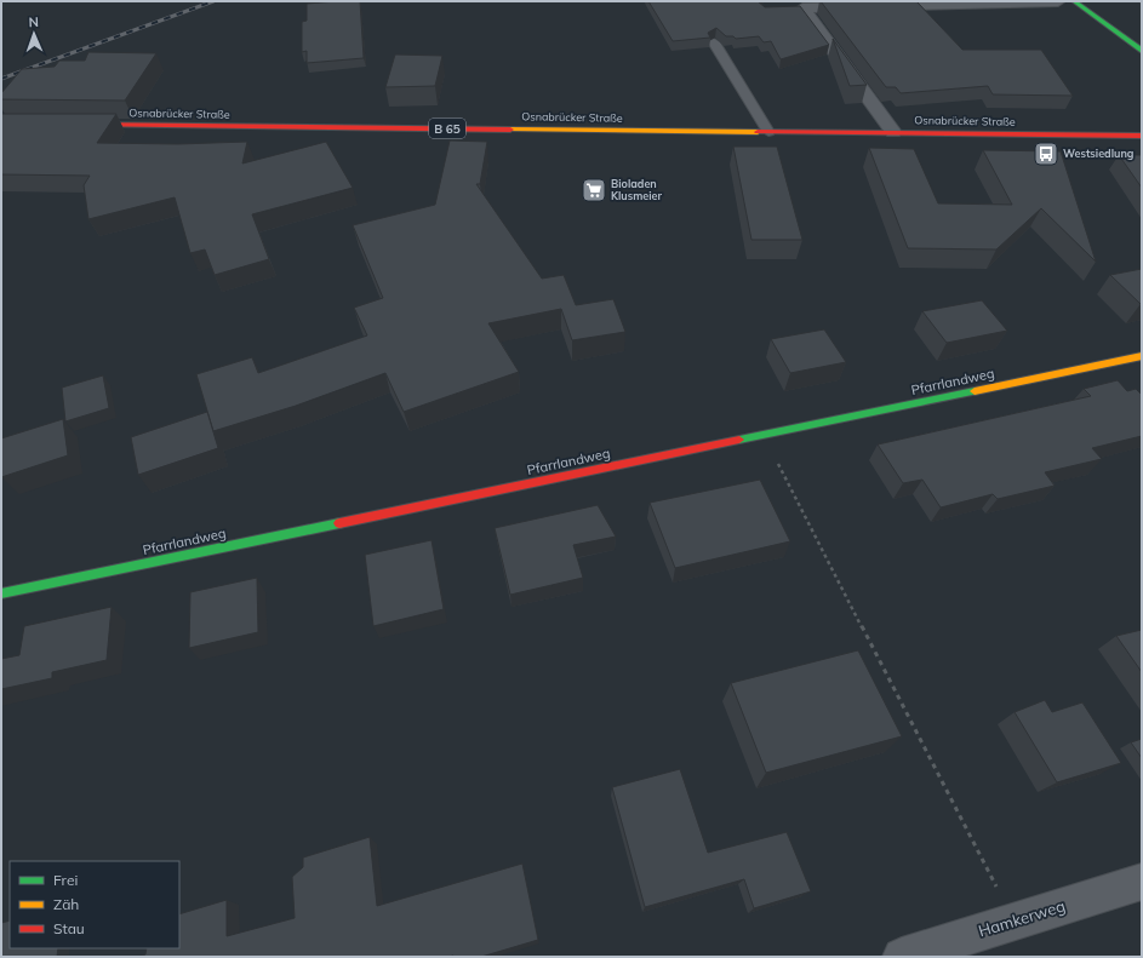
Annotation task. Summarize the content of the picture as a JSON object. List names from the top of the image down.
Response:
{
  "streets": {
    "main road": ["Osnabrücker Straße", "B 65", "Pfarrlandweg"],
    "street": ["Hamkerweg"]
  },
  "places": {
    "bus stop": ["Westsiedlung"],
    "supermarket": ["Bioladen Klusmeier"]
  },
  "legend": ["Frei", "Zäh", "Stau"],
  "north": "top"
}
